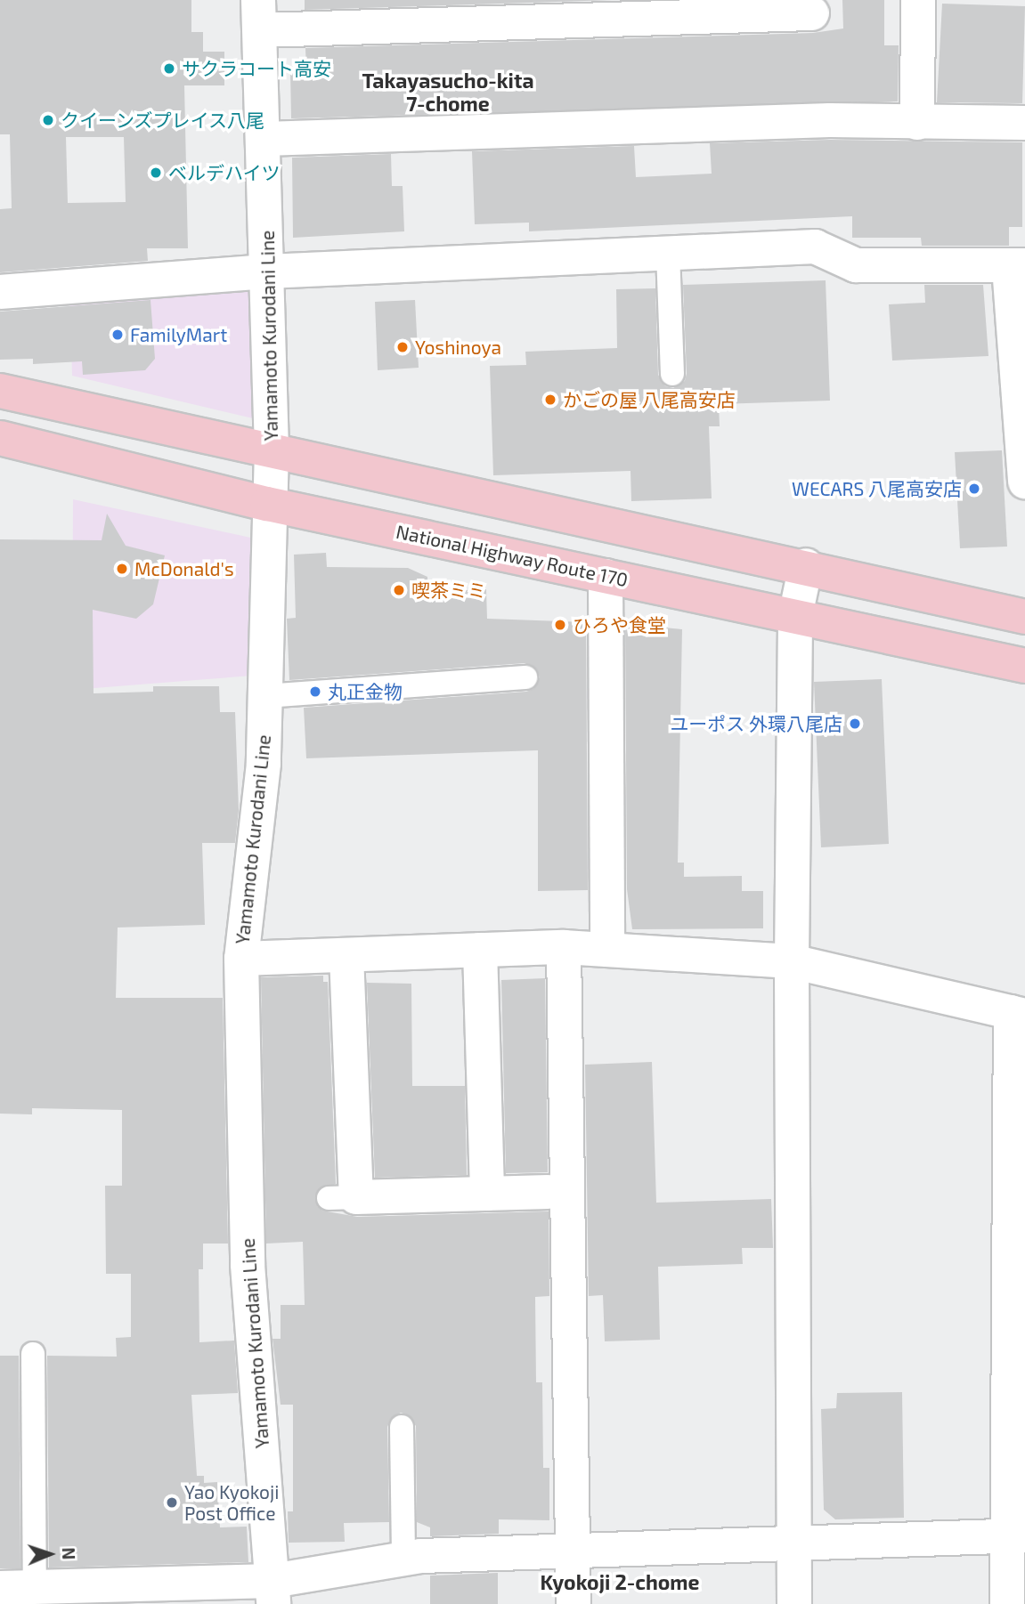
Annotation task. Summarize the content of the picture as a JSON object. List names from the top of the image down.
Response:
{
  "streets": {
    "highway": ["National Highway Route 170"],
    "street": ["Yamamoto Kurodani Line"]
  },
  "crossings": [
    ["Yamamoto Kurodani Line", "National Highway Route 170"]
  ],
  "districts": ["Takayasucho-kita 7-chome", "Kyokoji 2-chome"],
  "places": [
    "サクラコート高安",
    "クイーンズプレイス八尾",
    "ベルデハイツ",
    "FamilyMart",
    "Yoshinoya",
    "かごの屋 八尾高安店",
    "WECARS 八尾高安店",
    "McDonald's",
    "喫茶ミミ",
    "ひろや食堂",
    "丸正金物",
    "ユーポス 外環八尾店",
    "Yao Kyokoji Post Office"
  ],
  "north": "right"
}
